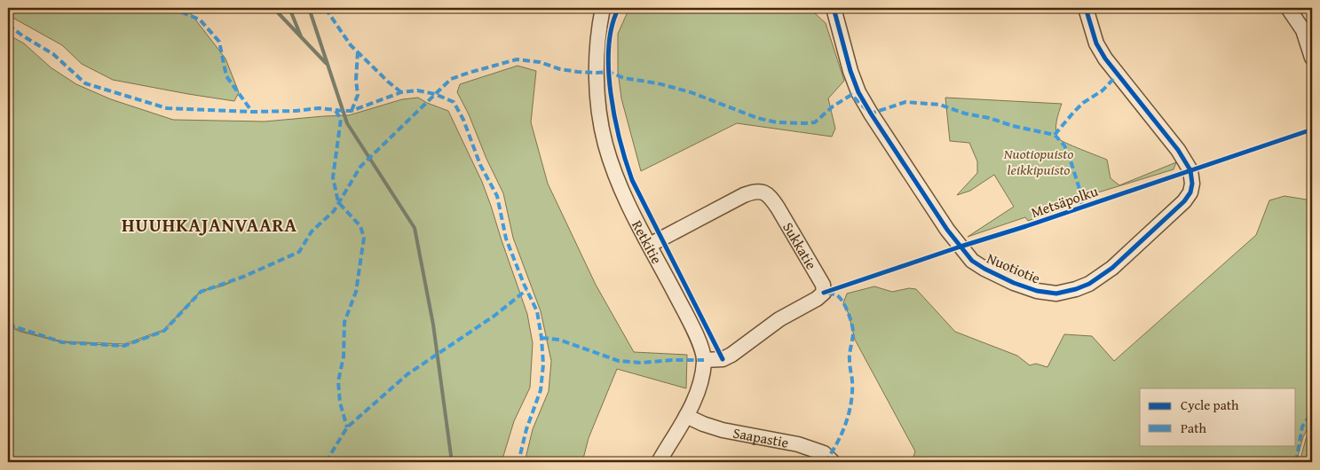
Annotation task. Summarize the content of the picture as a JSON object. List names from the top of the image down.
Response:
{
  "streets": {
    "street": [
      "Retkitie",
      "Sukkatie",
      "Nuotiotie",
      "Saapastie"
    ],
    "cycle path": ["Metsäpolku"]
  },
  "crossings": [
    ["Retkitie", "Sukkatie"],
    ["Retkitie", "Saapastie"]
  ],
  "districts": ["HUUHKAJANVAARA"],
  "parks": ["Nuotiopuisto leikkipuisto"],
  "legend": ["Cycle path", "Path"]
}
